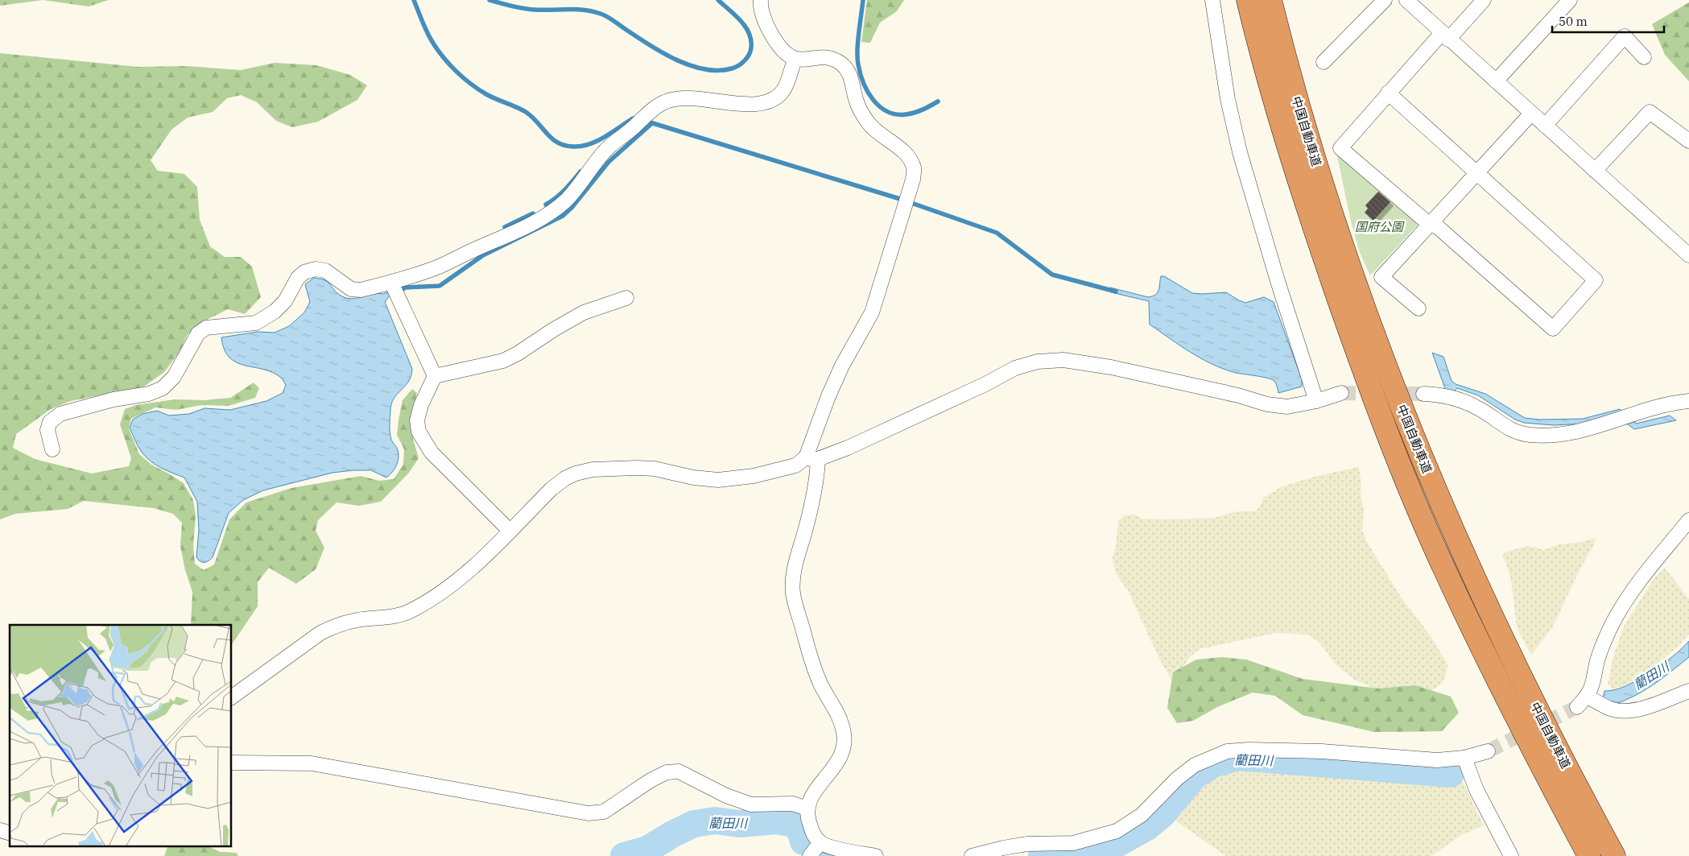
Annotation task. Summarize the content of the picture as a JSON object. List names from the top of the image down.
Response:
{
  "streets": {
    "highway": ["中国自動車道"]
  },
  "water": ["藺田川"],
  "parks": ["国府公園"],
  "scale_bar": "50 m"
}
